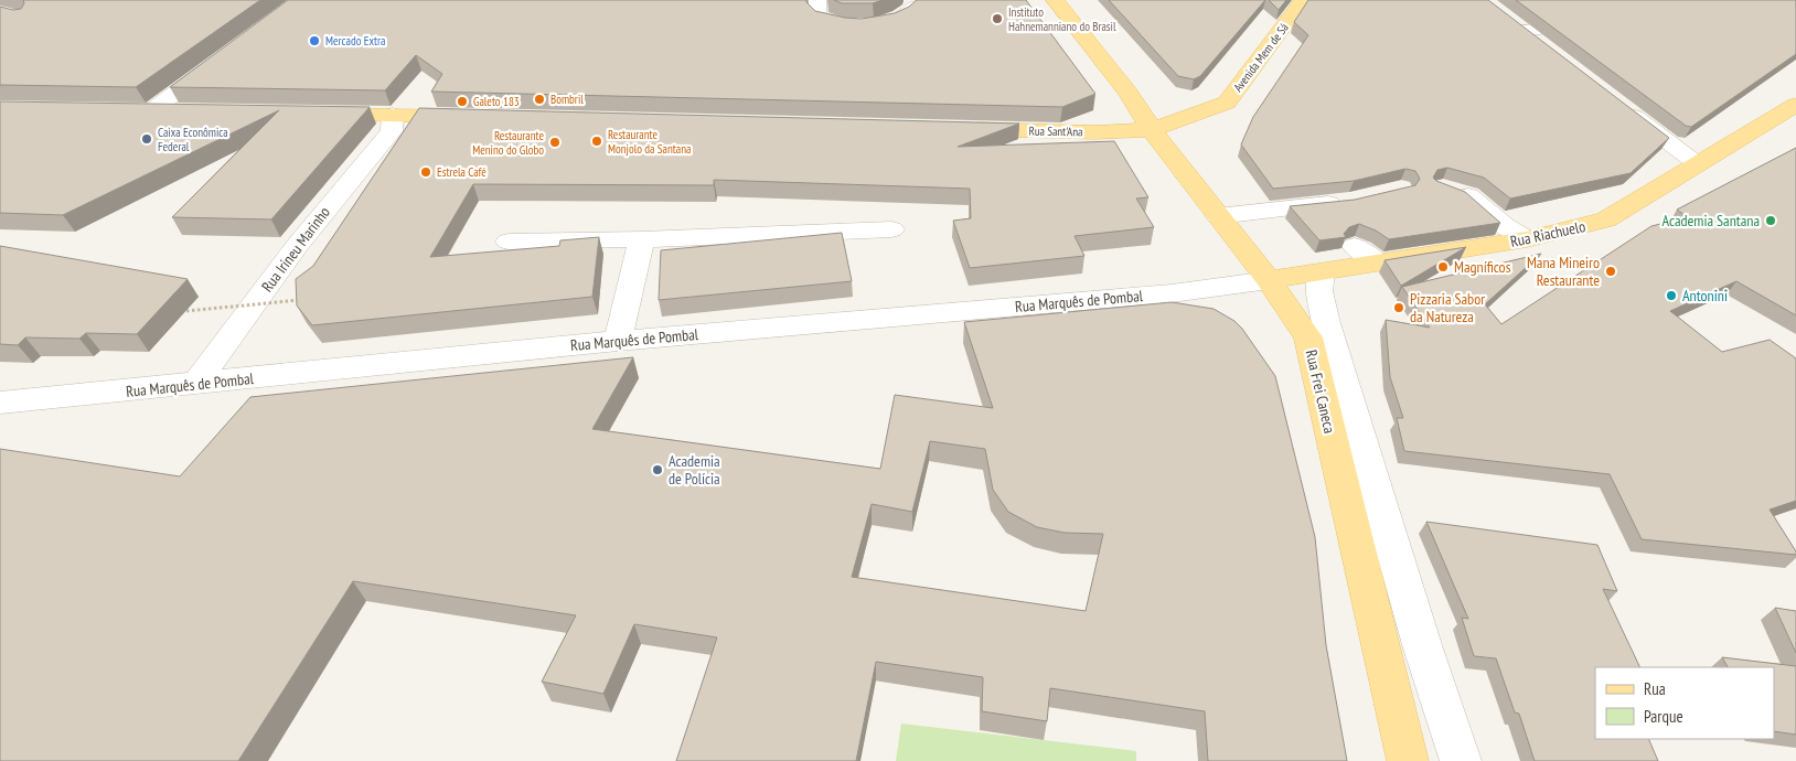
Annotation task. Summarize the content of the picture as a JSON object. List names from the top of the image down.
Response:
{
  "streets": {
    "main road": [
      "Avenida Mem de Sá",
      "Rua Sant'Ana",
      "Rua Riachuelo",
      "Rua Frei Caneca"
    ],
    "street": ["Rua Irineu Marinho", "Rua Marquês de Pombal"]
  },
  "crossings": [
    ["Avenida Mem de Sá", "Rua Sant'Ana"],
    ["Avenida Mem de Sá", "Rua Frei Caneca"],
    ["Rua Sant'Ana", "Rua Frei Caneca"],
    ["Rua Riachuelo", "Rua Marquês de Pombal"],
    ["Rua Riachuelo", "Rua Frei Caneca"],
    ["Rua Irineu Marinho", "Rua Marquês de Pombal"],
    ["Rua Marquês de Pombal", "Rua Frei Caneca"]
  ],
  "places": [
    "Instituto Hahnemanniano do Brasil",
    "Mercado Extra",
    "Bombril",
    "Galeto 183",
    "Caixa Econômica Federal",
    "Restaurante Monjolo da Santana",
    "Restaurante Menino do Globo",
    "Estrela Café",
    "Academia Santana",
    "Magníficos",
    "Mana Mineiro Restaurante",
    "Antonini",
    "Pizzaria Sabor da Natureza",
    "Academia de Polícia"
  ],
  "legend": ["Rua", "Parque"]
}
